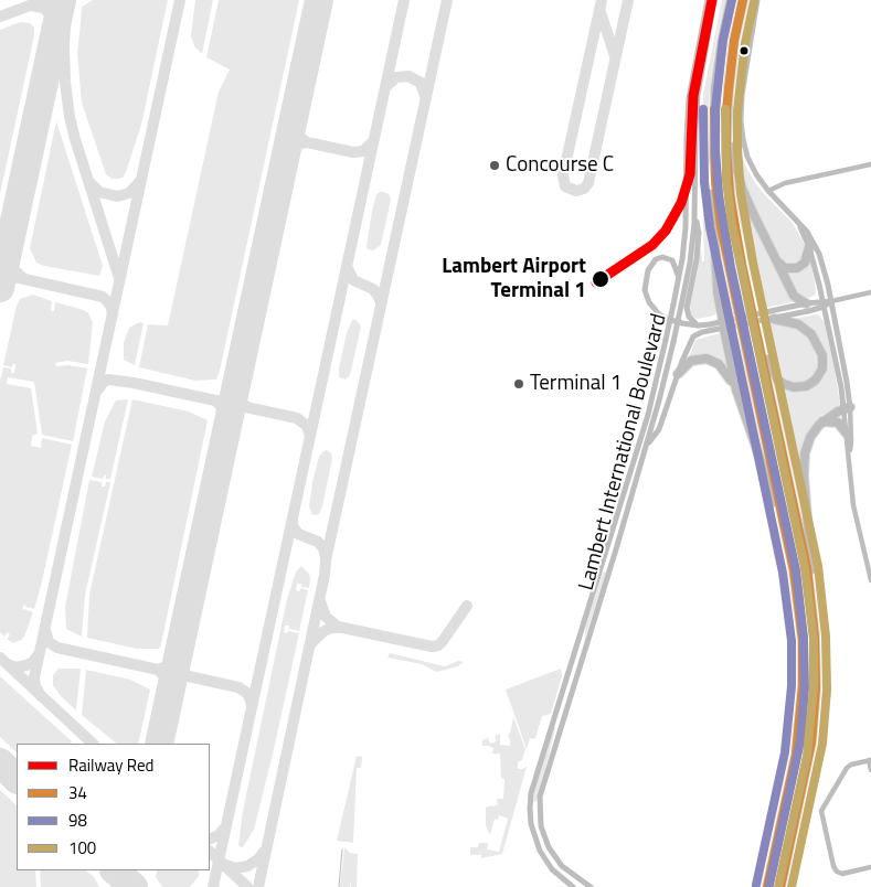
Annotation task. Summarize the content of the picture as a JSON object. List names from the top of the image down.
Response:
{
  "streets": {
    "street": ["Lambert International Boulevard"]
  },
  "places": ["Concourse C", "Lambert Airport Terminal 1", "Terminal 1"],
  "lines": [
    "rail line Red",
    "transit line 34",
    "transit line 98",
    "transit line 100"
  ],
  "legend": [
    "Railway Red",
    "34",
    "98",
    "100"
  ]
}
